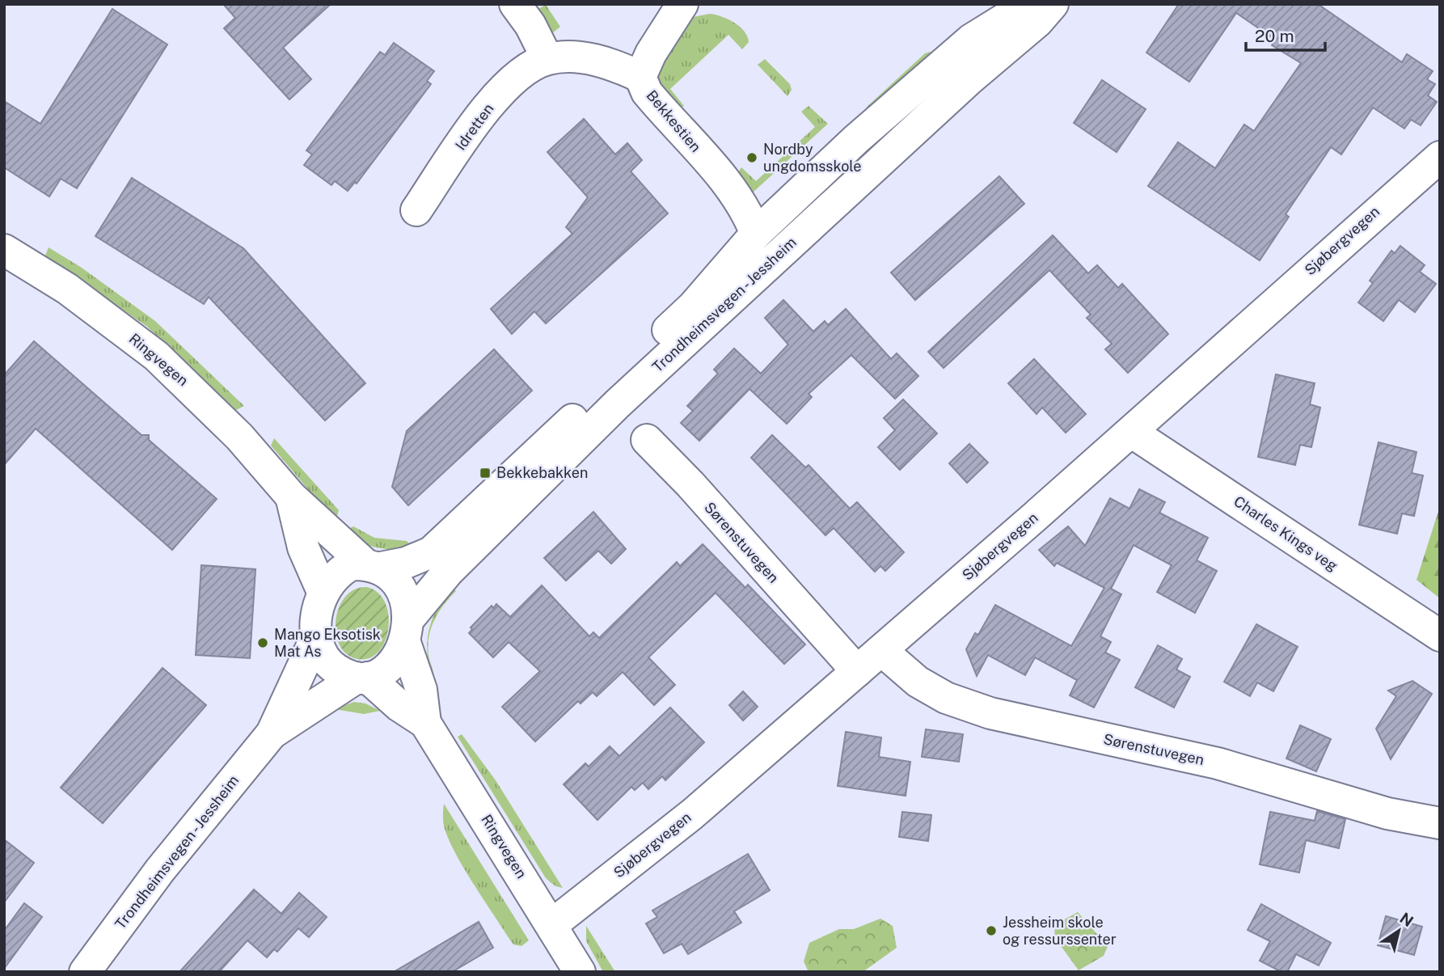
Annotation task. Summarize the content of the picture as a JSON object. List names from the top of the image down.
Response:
{
  "streets": {
    "main road": [
      "Bekkestien",
      "Idretten",
      "Sjøbergvegen",
      "Trondheimsvegen - Jessheim",
      "Ringvegen",
      "Charles Kings veg",
      "Sørenstuvegen"
    ]
  },
  "crossings": [
    ["Bekkestien", "Idretten"],
    ["Bekkestien", "Trondheimsvegen - Jessheim"],
    ["Sjøbergvegen", "Ringvegen"],
    ["Sjøbergvegen", "Charles Kings veg"],
    ["Sjøbergvegen", "Sørenstuvegen"],
    ["Trondheimsvegen - Jessheim", "Ringvegen"]
  ],
  "places": {
    "other": ["Nordby ungdomsskole", "Mango Eksotisk Mat As", "Jessheim skole og ressurssenter"],
    "transit": ["Bekkebakken"]
  },
  "scale_bar": "20 m",
  "north": "top right"
}
